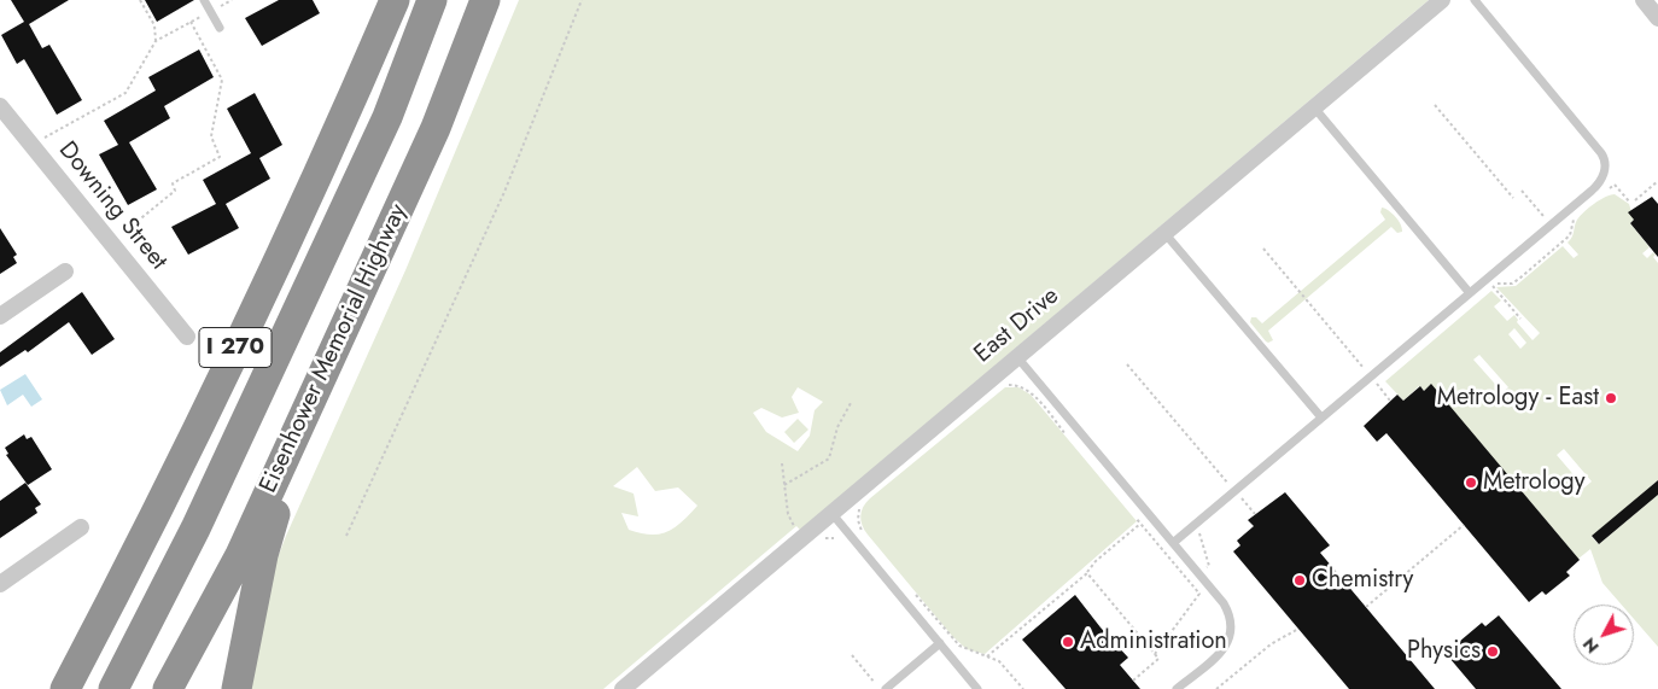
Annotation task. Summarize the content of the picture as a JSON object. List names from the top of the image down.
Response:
{
  "streets": {
    "highway": ["I 270", "Eisenhower Memorial Highway"],
    "street": ["Downing Street", "East Drive"]
  },
  "places": [
    "Metrology - East",
    "Metrology",
    "Chemistry",
    "Administration",
    "Physics"
  ],
  "north": "bottom left"
}
